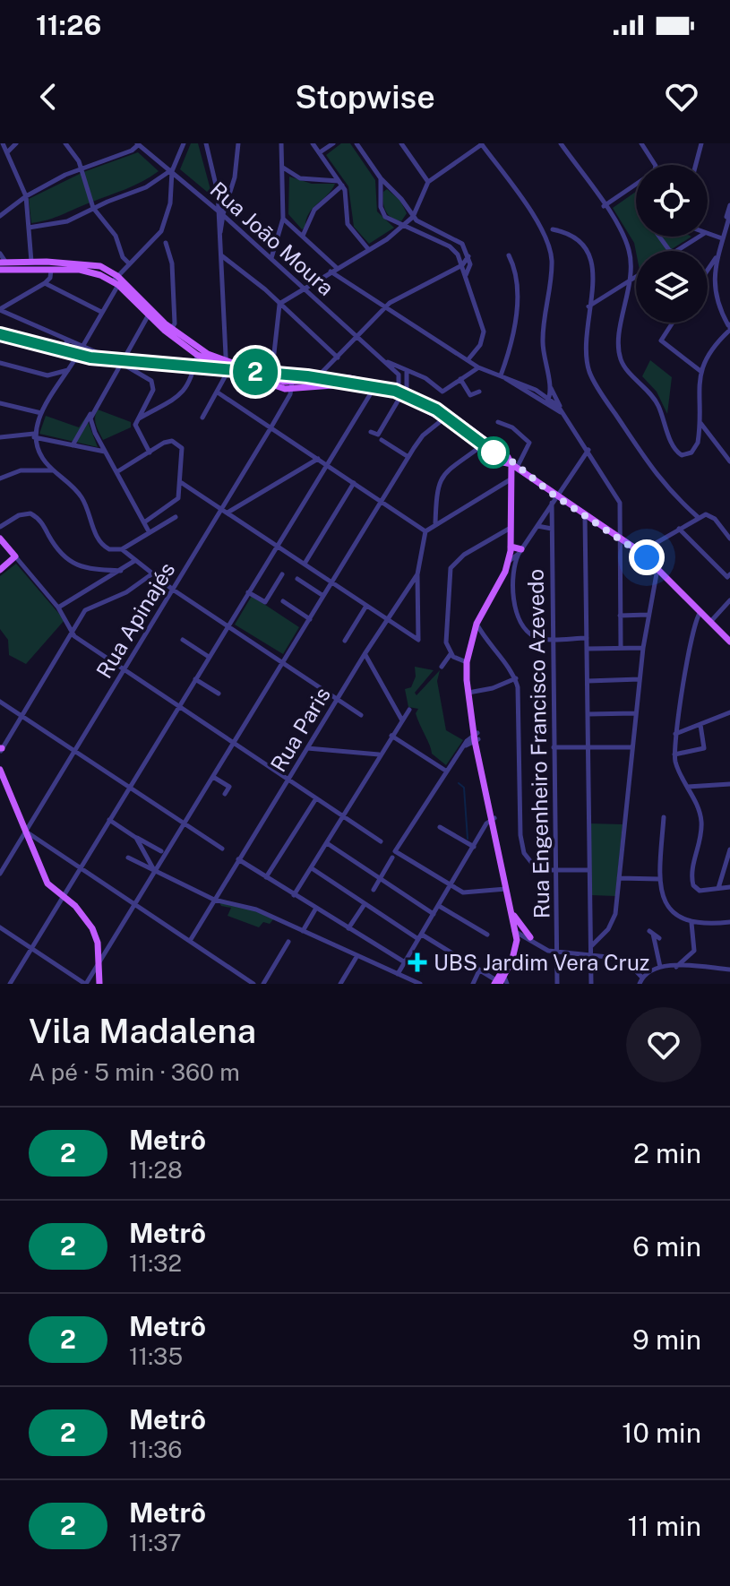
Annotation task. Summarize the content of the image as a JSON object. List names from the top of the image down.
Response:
{
  "streets": {
    "street": [
      "Rua João Moura",
      "Rua Apinajés",
      "Rua Paris",
      "Rua Engenheiro Francisco Azevedo"
    ]
  },
  "places": {
    "health": ["UBS Jardim Vera Cruz"]
  },
  "lines": ["metro line 2"],
  "page": {
    "status": "11:26",
    "header": "Stopwise",
    "on_map": "2",
    "heading": ["Vila Madalena", "A pé · 5 min · 360 m"],
    "list": [
      {
        "mark": "2",
        "name": "Metrô",
        "note": "11:28",
        "value": "2 min"
      },
      {
        "mark": "2",
        "name": "Metrô",
        "note": "11:32",
        "value": "6 min"
      },
      {
        "mark": "2",
        "name": "Metrô",
        "note": "11:35",
        "value": "9 min"
      },
      {
        "mark": "2",
        "name": "Metrô",
        "note": "11:36",
        "value": "10 min"
      },
      {
        "mark": "2",
        "name": "Metrô",
        "note": "11:37",
        "value": "11 min"
      }
    ]
  }
}
